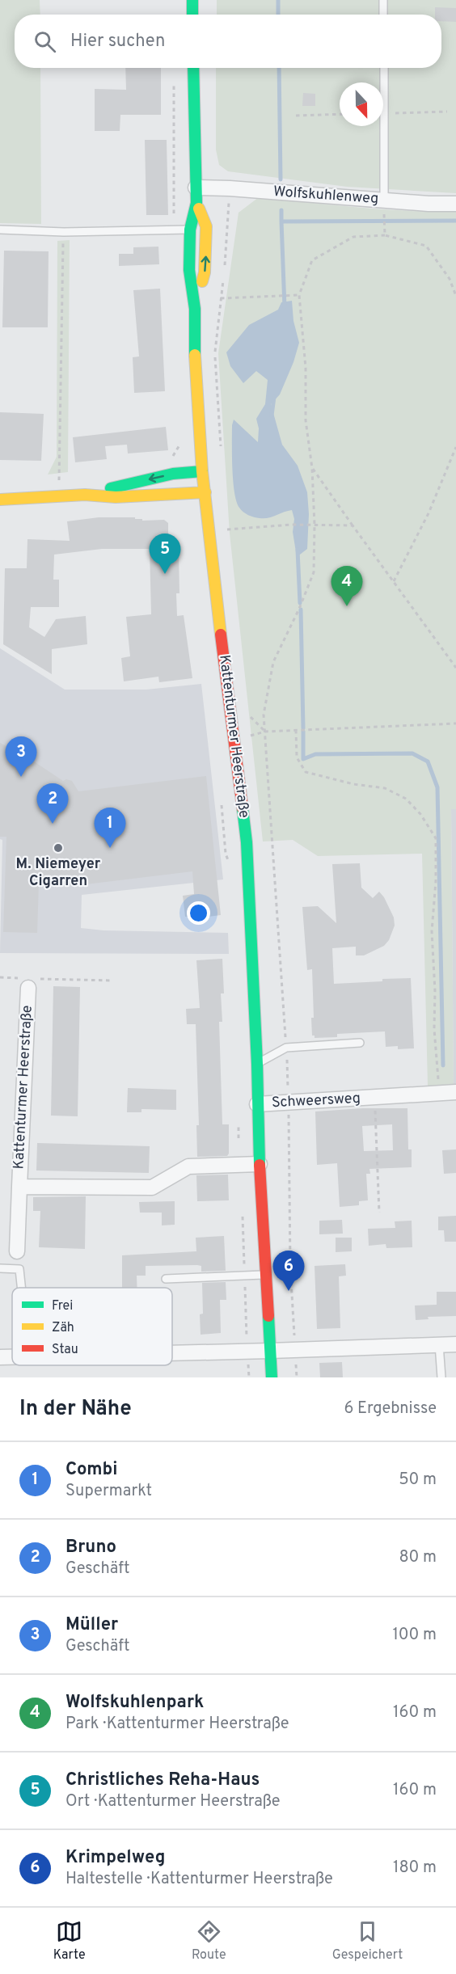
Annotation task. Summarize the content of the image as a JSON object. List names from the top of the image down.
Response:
{
  "streets": {
    "main road": ["Kattenturmer Heerstraße"],
    "street": ["Wolfskuhlenweg", "Schweersweg"]
  },
  "crossings": [
    ["Wolfskuhlenweg", "Kattenturmer Heerstraße"],
    ["Kattenturmer Heerstraße", "Schweersweg"]
  ],
  "places": ["M. Niemeyer Cigarren"],
  "legend": ["Frei", "Zäh", "Stau"],
  "north": "bottom",
  "page": {
    "search": "Hier suchen",
    "pins": [
      "5",
      "4",
      "3",
      "2",
      "1",
      "6"
    ],
    "heading": ["In der Nähe", "6 Ergebnisse"],
    "list": [
      {
        "mark": "1",
        "name": "Combi",
        "note": "Supermarkt",
        "value": "50 m"
      },
      {
        "mark": "2",
        "name": "Bruno",
        "note": "Geschäft",
        "value": "80 m"
      },
      {
        "mark": "3",
        "name": "Müller",
        "note": "Geschäft",
        "value": "100 m"
      },
      {
        "mark": "4",
        "name": "Wolfskuhlenpark",
        "note": "Park · Kattenturmer Heerstraße",
        "value": "160 m"
      },
      {
        "mark": "5",
        "name": "Christliches Reha-Haus",
        "note": "Ort · Kattenturmer Heerstraße",
        "value": "160 m"
      },
      {
        "mark": "6",
        "name": "Krimpelweg",
        "note": "Haltestelle · Kattenturmer Heerstraße",
        "value": "180 m"
      }
    ],
    "nav": ["Karte", "Route", "Gespeichert"]
  }
}
